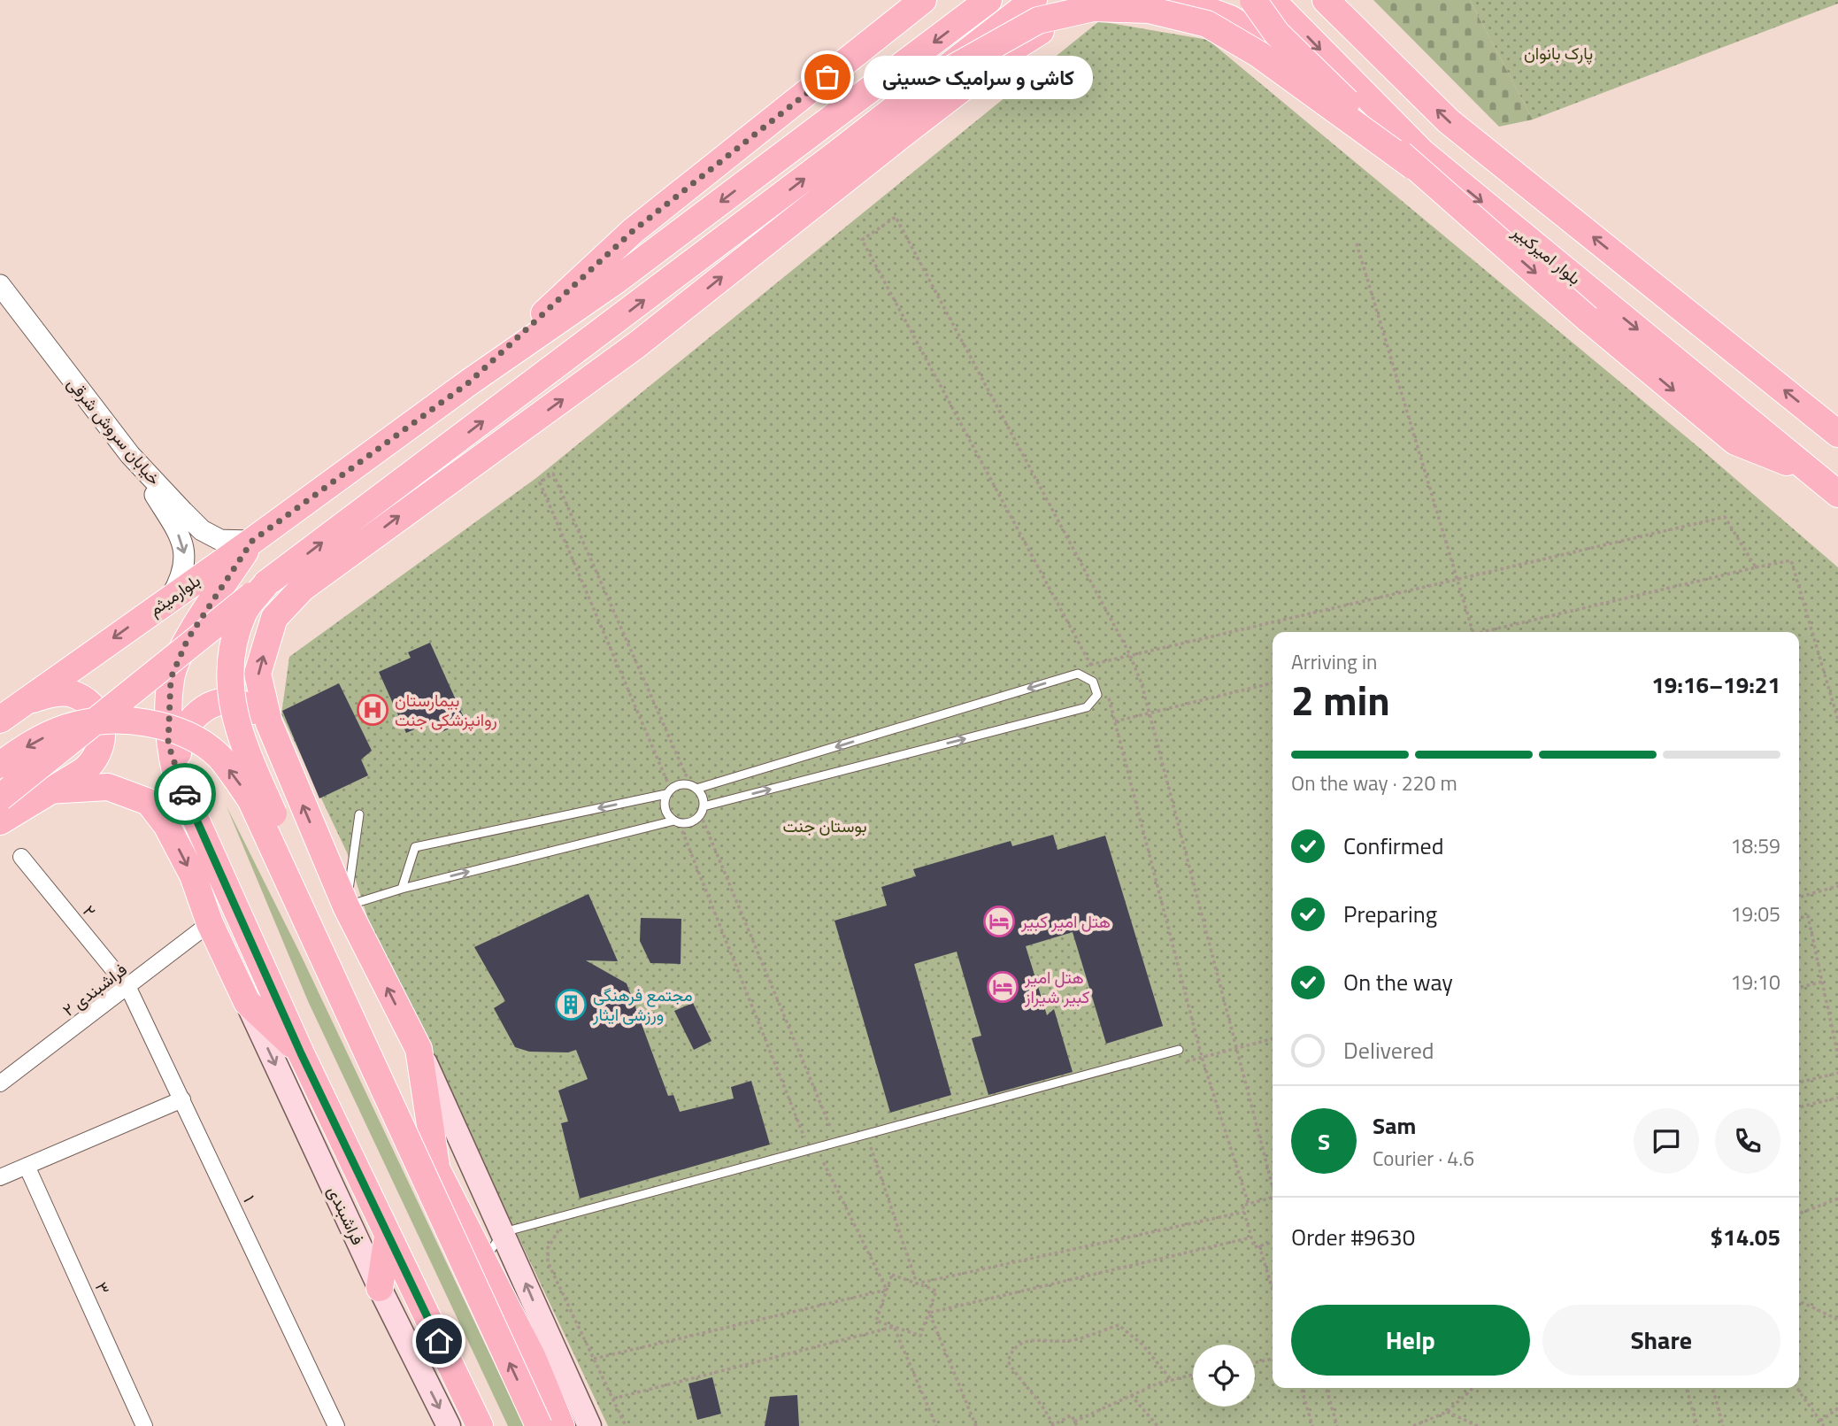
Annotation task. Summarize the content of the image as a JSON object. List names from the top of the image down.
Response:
{
  "streets": {
    "main road": ["بلوار امیرکبیر", "بلوارمیثم", "فراشبندی"],
    "street": [
      "خیابان سروش شرقی",
      "۲",
      "۲ فراشبندی",
      "۱",
      "۳"
    ]
  },
  "crossings": [
    ["خیابان سروش شرقی", "بلوارمیثم"],
    ["خیابان سروش شرقی", "فراشبندی"],
    ["بلوارمیثم", "فراشبندی"],
    ["۲", "۲ فراشبندی"],
    ["۲", "۱"],
    ["۲ فراشبندی", "۱"]
  ],
  "parks": ["پارک بانوان", "بوستان جنت"],
  "places": {
    "other": ["کاشی و سرامیک حسینی"],
    "hospital": ["بیمارستان روانپزشکی جنت"],
    "hotel": ["هتل امیر کبیر", "هتل امیر کبیر شیراز"],
    "building": ["مجتمع فرهنگی ورزشی ایثار"]
  },
  "page": {
    "bubble": "کاشی و سرامیک حسینی",
    "heading": ["2 min", "Arriving in", "19:16–19:21"],
    "panel": [
      "Sam",
      "Courier · 4.6",
      "Order #9630",
      "$14.05"
    ],
    "bar": "On the way · 220 m",
    "list": [
      ["Confirmed", "18:59"],
      ["Preparing", "19:05"],
      ["On the way", "19:10"],
      "Delivered"
    ],
    "round": "S",
    "buttons": ["Help", "Share"]
  }
}
